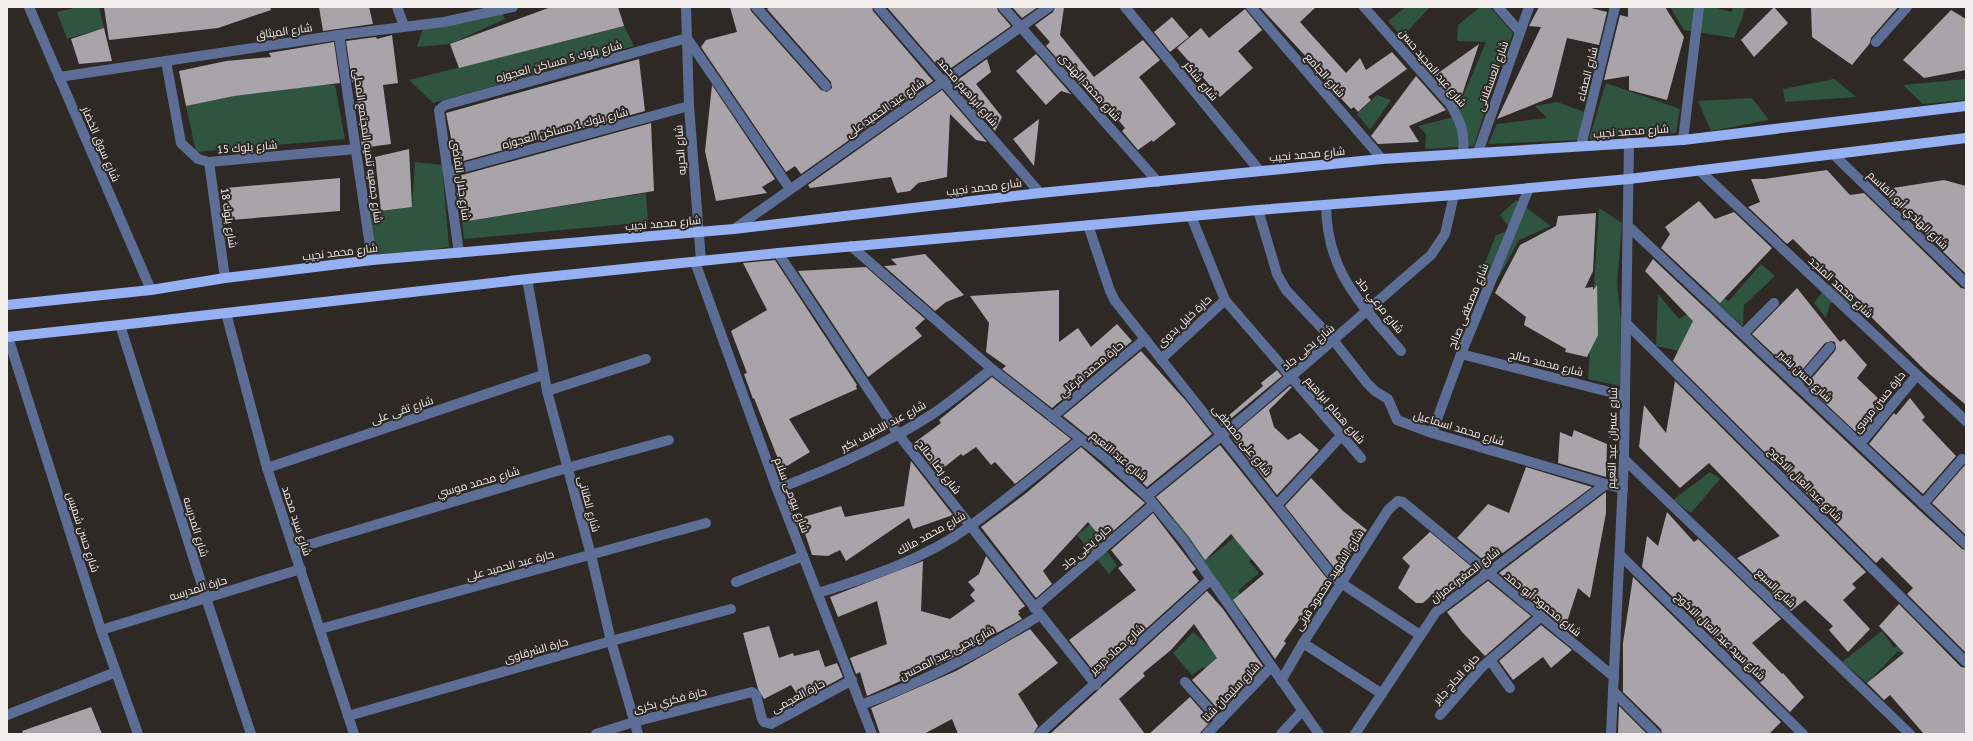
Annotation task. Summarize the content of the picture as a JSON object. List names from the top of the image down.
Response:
{
  "streets": {
    "main road": ["شارع محمد نجيب"],
    "street": [
      "شارع الميثاق",
      "شارع بلوك 5 مساكن العجوزه",
      "شارع عبد المجيد حسن",
      "شارع الصفاء",
      "شارع الجامع",
      "شارع العسقلانى",
      "شارع شاكر",
      "شارع محمد الهندى",
      "شارع ابراهيم محمد",
      "شارع عبد الحميد على",
      "شارع بلوك 1 مساكن العجوزه",
      "شارع سوق الخضار",
      "شارع جمعيه تنميه المجتمع المحلى",
      "شارع بلوك 15",
      "شارع الحريه",
      "شارع جلال القاضى",
      "شارع الهادي أبو القاسم",
      "شارع بلوك 18",
      "شارع محمد المنجد",
      "شارع مرعي جاد",
      "شارع مصطفى صالح",
      "حارة خليل بدوى",
      "شارع يحيى جاد",
      "شارع محمد صالح",
      "حارة محمد فرغلي",
      "شارع حسن بشير",
      "حارة حسن مرسى",
      "شارع تقى على",
      "شارع همام ابراهيم",
      "شارع عبد اللطيف بكير",
      "شارع محمد اسماعيل",
      "شارع عسران عبد النعيم",
      "شارع على مصطفى",
      "شارع عبد النعيم",
      "شارع رضا صالح",
      "شارع محمد موسي",
      "شارع عبد العال الاكوح",
      "شارع بيومى سلام",
      "شارع الطنانى",
      "شارع سيد محمد",
      "شارع المدرسه",
      "شارع حسن شميس",
      "شارع محمد مالك",
      "حارة يحيى جاد",
      "حارة عبد الحميد على",
      "شارع الصغير عمران",
      "شارع الشهيد محمود قرنى",
      "حارة المدرسه",
      "شارع السبع",
      "شارع محمود أبو حمد",
      "شارع سيد عبد العال الاكوح",
      "شارع حماد دردير",
      "حارة الشرقاوى",
      "شارع يحيى عبد المحسن",
      "حارة الحاج جابر",
      "شارع سليمان شتا",
      "حارة العجمى",
      "حارة فكري بكرى"
    ]
  },
  "crossings": [
    ["شارع الميثاق", "شارع سوق الخضار"],
    ["شارع الميثاق", "شارع جمعيه تنميه المجتمع المحلى"],
    ["شارع الميثاق", "شارع بلوك 15"],
    ["شارع بلوك 5 مساكن العجوزه", "شارع الحريه"],
    ["شارع بلوك 5 مساكن العجوزه", "شارع جلال القاضى"],
    ["شارع عبد المجيد حسن", "شارع محمد نجيب"],
    ["شارع الصفاء", "شارع محمد نجيب"],
    ["شارع الجامع", "شارع محمد نجيب"],
    ["شارع العسقلانى", "شارع محمد نجيب"],
    ["شارع شاكر", "شارع محمد نجيب"],
    ["شارع محمد الهندى", "شارع عبد الحميد على"],
    ["شارع محمد الهندى", "شارع محمد نجيب"],
    ["شارع ابراهيم محمد", "شارع عبد الحميد على"],
    ["شارع ابراهيم محمد", "شارع محمد نجيب"],
    ["شارع عبد الحميد على", "شارع محمد نجيب"],
    ["شارع بلوك 1 مساكن العجوزه", "شارع الحريه"],
    ["شارع بلوك 1 مساكن العجوزه", "شارع جلال القاضى"],
    ["شارع محمد نجيب", "شارع سوق الخضار"],
    ["شارع محمد نجيب", "شارع جمعيه تنميه المجتمع المحلى"],
    ["شارع محمد نجيب", "شارع الحريه"],
    ["شارع محمد نجيب", "شارع جلال القاضى"],
    ["شارع محمد نجيب", "شارع بلوك 18"],
    ["شارع محمد نجيب", "شارع عسران عبد النعيم"],
    ["شارع جمعيه تنميه المجتمع المحلى", "شارع بلوك 15"],
    ["شارع بلوك 15", "شارع بلوك 18"],
    ["شارع الحريه", "شارع بيومى سلام"],
    ["شارع محمد المنجد", "حارة حسن مرسى"],
    ["شارع مرعي جاد", "شارع يحيى جاد"],
    ["شارع مصطفى صالح", "شارع محمد صالح"],
    ["شارع مصطفى صالح", "شارع محمد اسماعيل"],
    ["حارة خليل بدوى", "شارع همام ابراهيم"],
    ["حارة خليل بدوى", "شارع على مصطفى"],
    ["شارع يحيى جاد", "شارع همام ابراهيم"],
    ["شارع يحيى جاد", "شارع محمد اسماعيل"],
    ["شارع يحيى جاد", "شارع على مصطفى"],
    ["شارع يحيى جاد", "شارع عبد النعيم"],
    ["شارع محمد صالح", "شارع عسران عبد النعيم"],
    ["حارة محمد فرغلي", "شارع على مصطفى"],
    ["حارة محمد فرغلي", "شارع عبد النعيم"],
    ["شارع حسن بشير", "حارة حسن مرسى"],
    ["شارع حسن بشير", "شارع عسران عبد النعيم"],
    ["شارع تقى على", "شارع الطنانى"],
    ["شارع تقى على", "شارع سيد محمد"],
    ["شارع عبد اللطيف بكير", "شارع عبد النعيم"],
    ["شارع عبد اللطيف بكير", "شارع رضا صالح"],
    ["شارع عبد اللطيف بكير", "شارع بيومى سلام"],
    ["شارع محمد اسماعيل", "شارع عسران عبد النعيم"],
    ["شارع محمد اسماعيل", "شارع الصغير عمران"],
    ["شارع عسران عبد النعيم", "شارع عبد العال الاكوح"],
    ["شارع عسران عبد النعيم", "شارع السبع"],
    ["شارع عسران عبد النعيم", "شارع محمود أبو حمد"],
    ["شارع عسران عبد النعيم", "شارع سيد عبد العال الاكوح"],
    ["شارع على مصطفى", "شارع الصغير عمران"],
    ["شارع على مصطفى", "شارع الشهيد محمود قرنى"],
    ["شارع عبد النعيم", "شارع محمد مالك"],
    ["شارع عبد النعيم", "حارة يحيى جاد"],
    ["شارع عبد النعيم", "شارع الشهيد محمود قرنى"],
    ["شارع عبد النعيم", "شارع حماد دردير"],
    ["شارع عبد النعيم", "شارع سليمان شتا"],
    ["شارع رضا صالح", "شارع محمد مالك"],
    ["شارع رضا صالح", "حارة يحيى جاد"],
    ["شارع رضا صالح", "شارع حماد دردير"],
    ["شارع رضا صالح", "شارع يحيى عبد المحسن"],
    ["شارع محمد موسي", "شارع الطنانى"],
    ["شارع محمد موسي", "شارع سيد محمد"],
    ["شارع بيومى سلام", "شارع محمد مالك"],
    ["شارع بيومى سلام", "شارع يحيى عبد المحسن"],
    ["شارع بيومى سلام", "حارة العجمى"],
    ["شارع الطنانى", "حارة عبد الحميد على"],
    ["شارع الطنانى", "حارة الشرقاوى"],
    ["شارع الطنانى", "حارة فكري بكرى"],
    ["شارع سيد محمد", "حارة عبد الحميد على"],
    ["شارع سيد محمد", "حارة المدرسه"],
    ["شارع سيد محمد", "حارة الشرقاوى"],
    ["شارع المدرسه", "حارة المدرسه"],
    ["شارع حسن شميس", "حارة المدرسه"],
    ["حارة يحيى جاد", "شارع يحيى عبد المحسن"],
    ["شارع الصغير عمران", "شارع محمود أبو حمد"],
    ["شارع الشهيد محمود قرنى", "شارع محمود أبو حمد"],
    ["شارع محمود أبو حمد", "حارة الحاج جابر"],
    ["حارة العجمى", "حارة فكري بكرى"]
  ]
}
